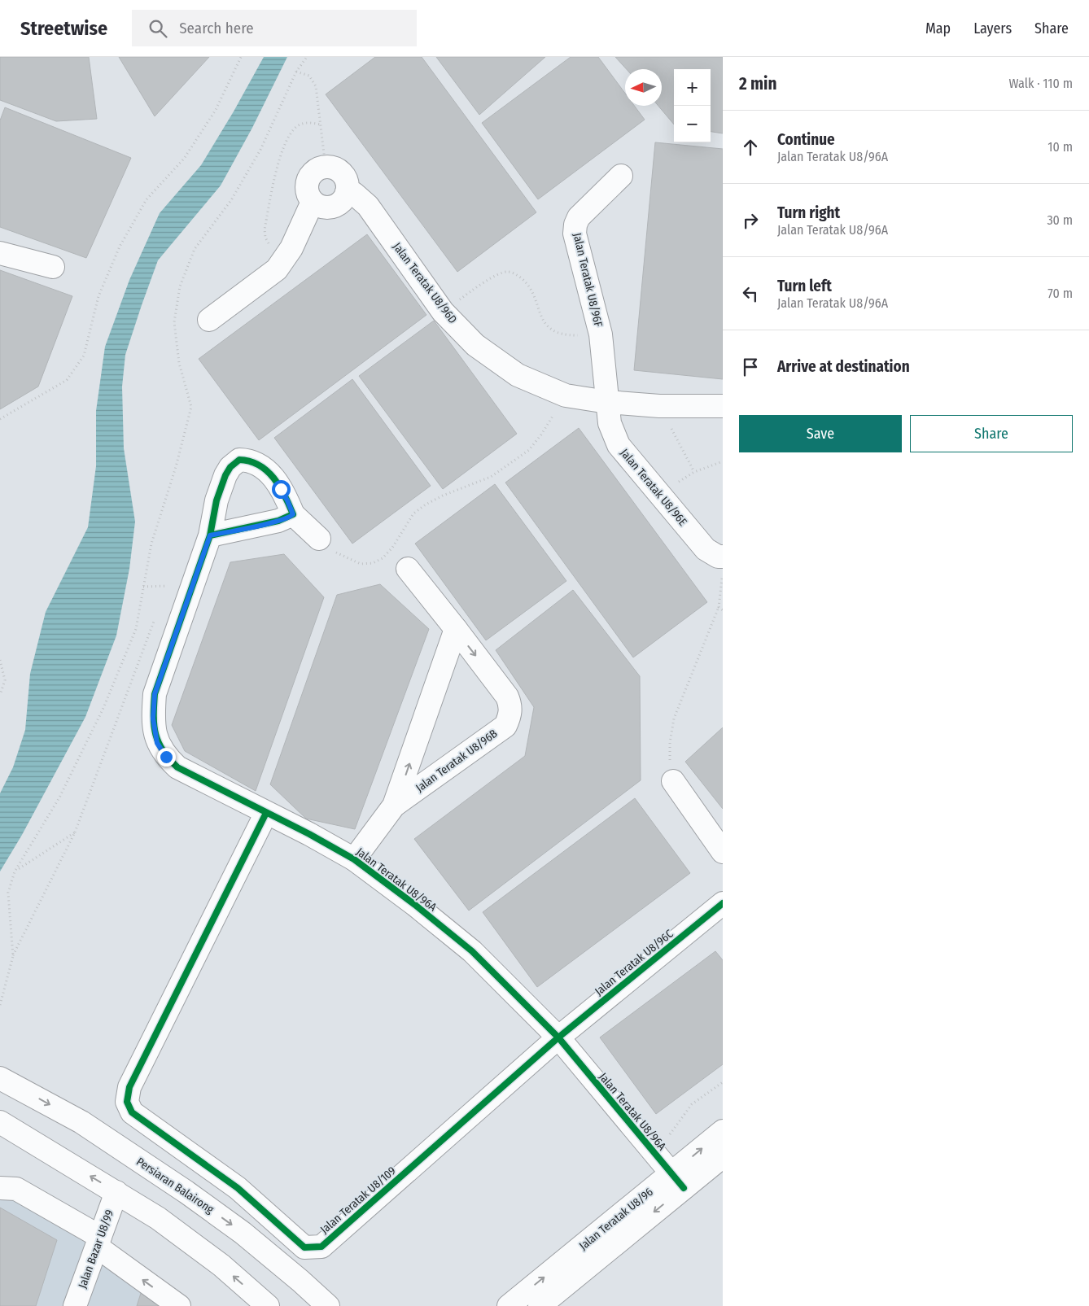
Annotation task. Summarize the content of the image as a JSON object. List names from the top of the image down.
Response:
{
  "streets": {
    "street": [
      "Jalan Teratak U8/96F",
      "Jalan Teratak U8/96D",
      "Jalan Teratak U8/96E",
      "Jalan Teratak U8/96B",
      "Jalan Teratak U8/96A",
      "Jalan Teratak U8/96C",
      "Persiaran Balairong",
      "Jalan Teratak U8/109",
      "Jalan Teratak U8/96",
      "Jalan Bazar U8/99"
    ]
  },
  "crossings": [
    ["Jalan Teratak U8/96F", "Jalan Teratak U8/96D"],
    ["Jalan Teratak U8/96F", "Jalan Teratak U8/96E"],
    ["Jalan Teratak U8/96D", "Jalan Teratak U8/96E"],
    ["Jalan Teratak U8/96B", "Jalan Teratak U8/96A"],
    ["Jalan Teratak U8/96A", "Jalan Teratak U8/96C"],
    ["Jalan Teratak U8/96A", "Jalan Teratak U8/109"],
    ["Jalan Teratak U8/96A", "Jalan Teratak U8/96"],
    ["Jalan Teratak U8/96C", "Jalan Teratak U8/109"]
  ],
  "north": "left",
  "page": {
    "header": "Streetwise",
    "search": "Search here",
    "nav": ["Map", "Layers", "Share"],
    "heading": ["2 min", "Walk · 110 m"],
    "map_buttons": ["+", "−"],
    "list": [
      ["Continue", "Jalan Teratak U8/96A", "10 m"],
      ["Turn right", "Jalan Teratak U8/96A", "30 m"],
      ["Turn left", "Jalan Teratak U8/96A", "70 m"],
      "Arrive at destination"
    ],
    "buttons": ["Save", "Share"]
  }
}
